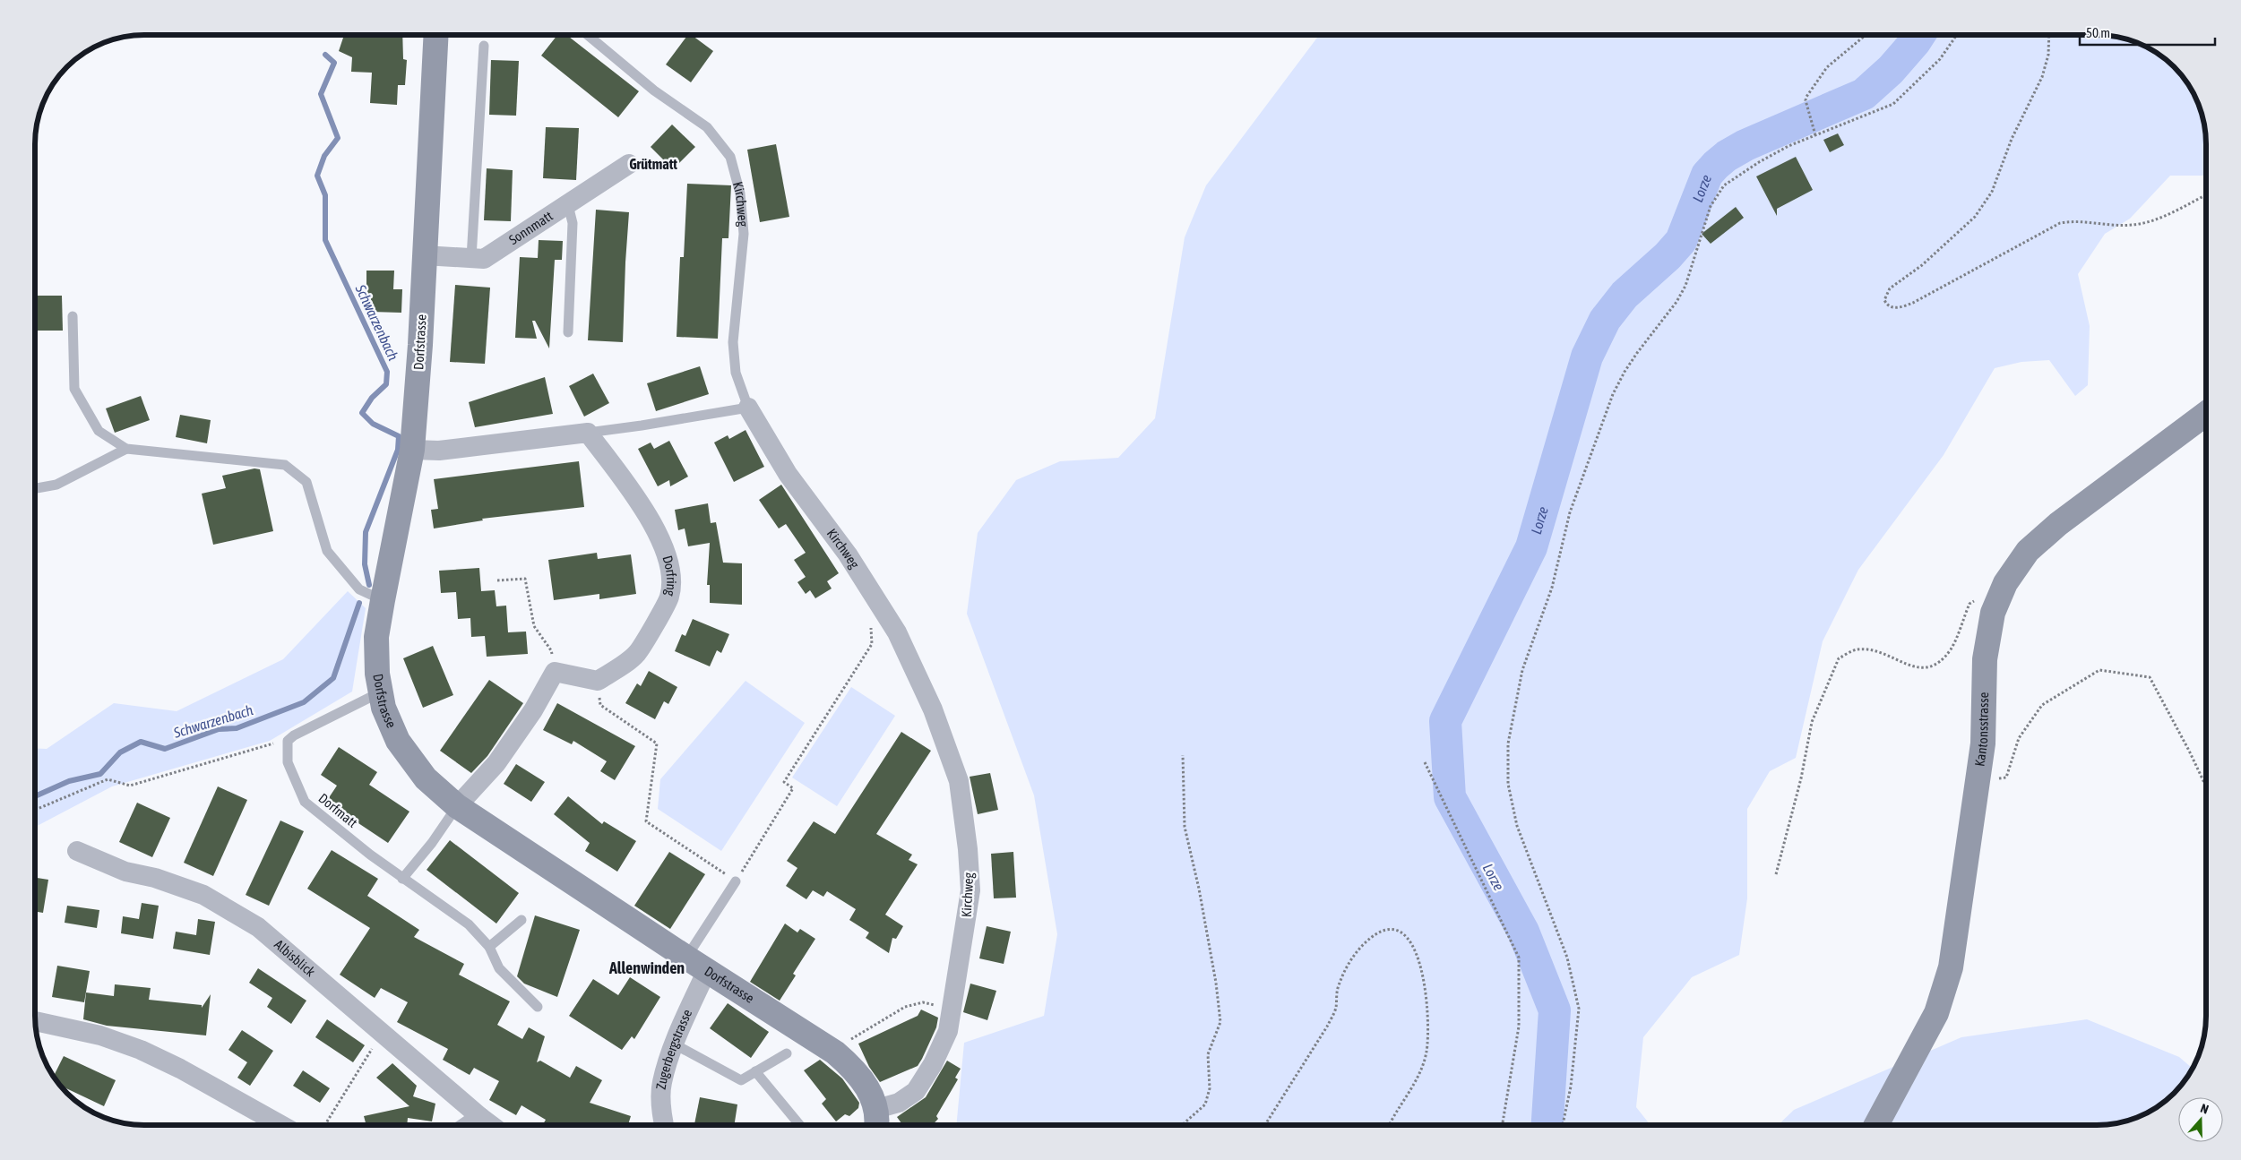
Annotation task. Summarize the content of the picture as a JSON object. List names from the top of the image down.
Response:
{
  "streets": {
    "street": [
      "Kirchweg",
      "Sonnmatt",
      "Dorfstrasse",
      "Dorfring",
      "Kantonsstrasse",
      "Albisblick",
      "Zugerbergstrasse"
    ],
    "lane": ["Dorfmatt"]
  },
  "crossings": [
    ["Kirchweg", "Dorfstrasse"],
    ["Sonnmatt", "Dorfstrasse"],
    ["Dorfstrasse", "Zugerbergstrasse"]
  ],
  "districts": ["Grütmatt", "Allenwinden"],
  "water": ["Lorze", "Schwarzenbach"],
  "scale_bar": "50 m",
  "north": "top"
}
